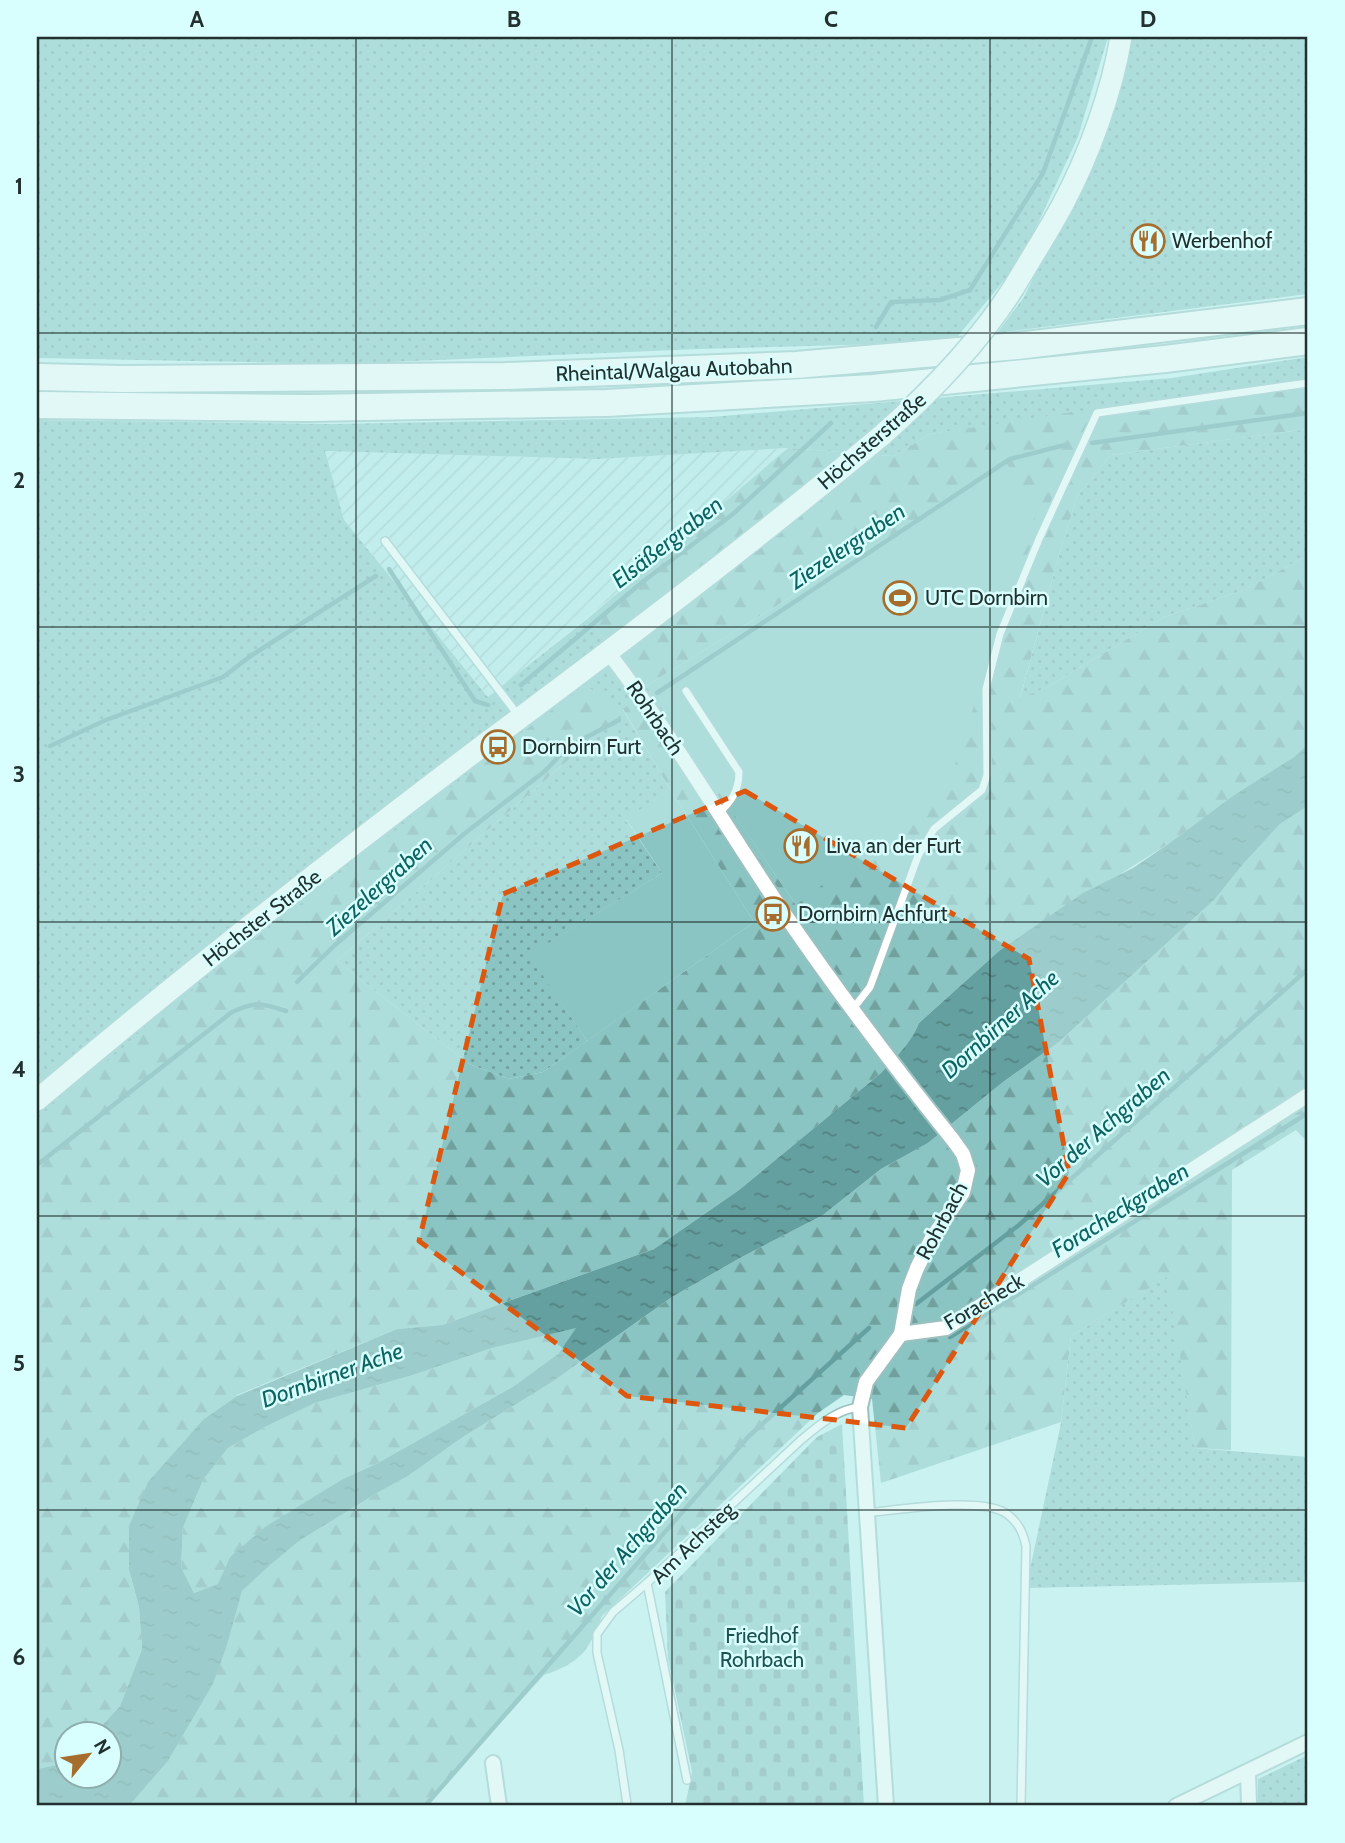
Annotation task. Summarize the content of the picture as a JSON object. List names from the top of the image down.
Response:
{
  "streets": {
    "highway": ["Rheintal/Walgau Autobahn"],
    "main road": ["Höchsterstraße", "Höchster Straße"],
    "street": ["Rohrbach", "Foracheck"],
    "lane": ["Am Achsteg"]
  },
  "crossings": [
    ["Höchsterstraße", "Rohrbach"],
    ["Höchsterstraße", "Höchster Straße"],
    ["Rohrbach", "Foracheck"],
    ["Rohrbach", "Am Achsteg"]
  ],
  "water": [
    "Elsäßergraben",
    "Ziezelergraben",
    "Dornbirner Ache",
    "Vor der Achgraben",
    "Foracheckgraben"
  ],
  "parks": ["Friedhof Rohrbach"],
  "places": {
    "restaurant": ["Werbenhof", "Liva an der Furt"],
    "sports": ["UTC Dornbirn"],
    "bus stop": ["Dornbirn Furt", "Dornbirn Achfurt"]
  },
  "north": "top right",
  "grid": {
    "columns": [
      "A",
      "B",
      "C",
      "D"
    ],
    "rows": [
      "1",
      "2",
      "3",
      "4",
      "5",
      "6"
    ]
  }
}
